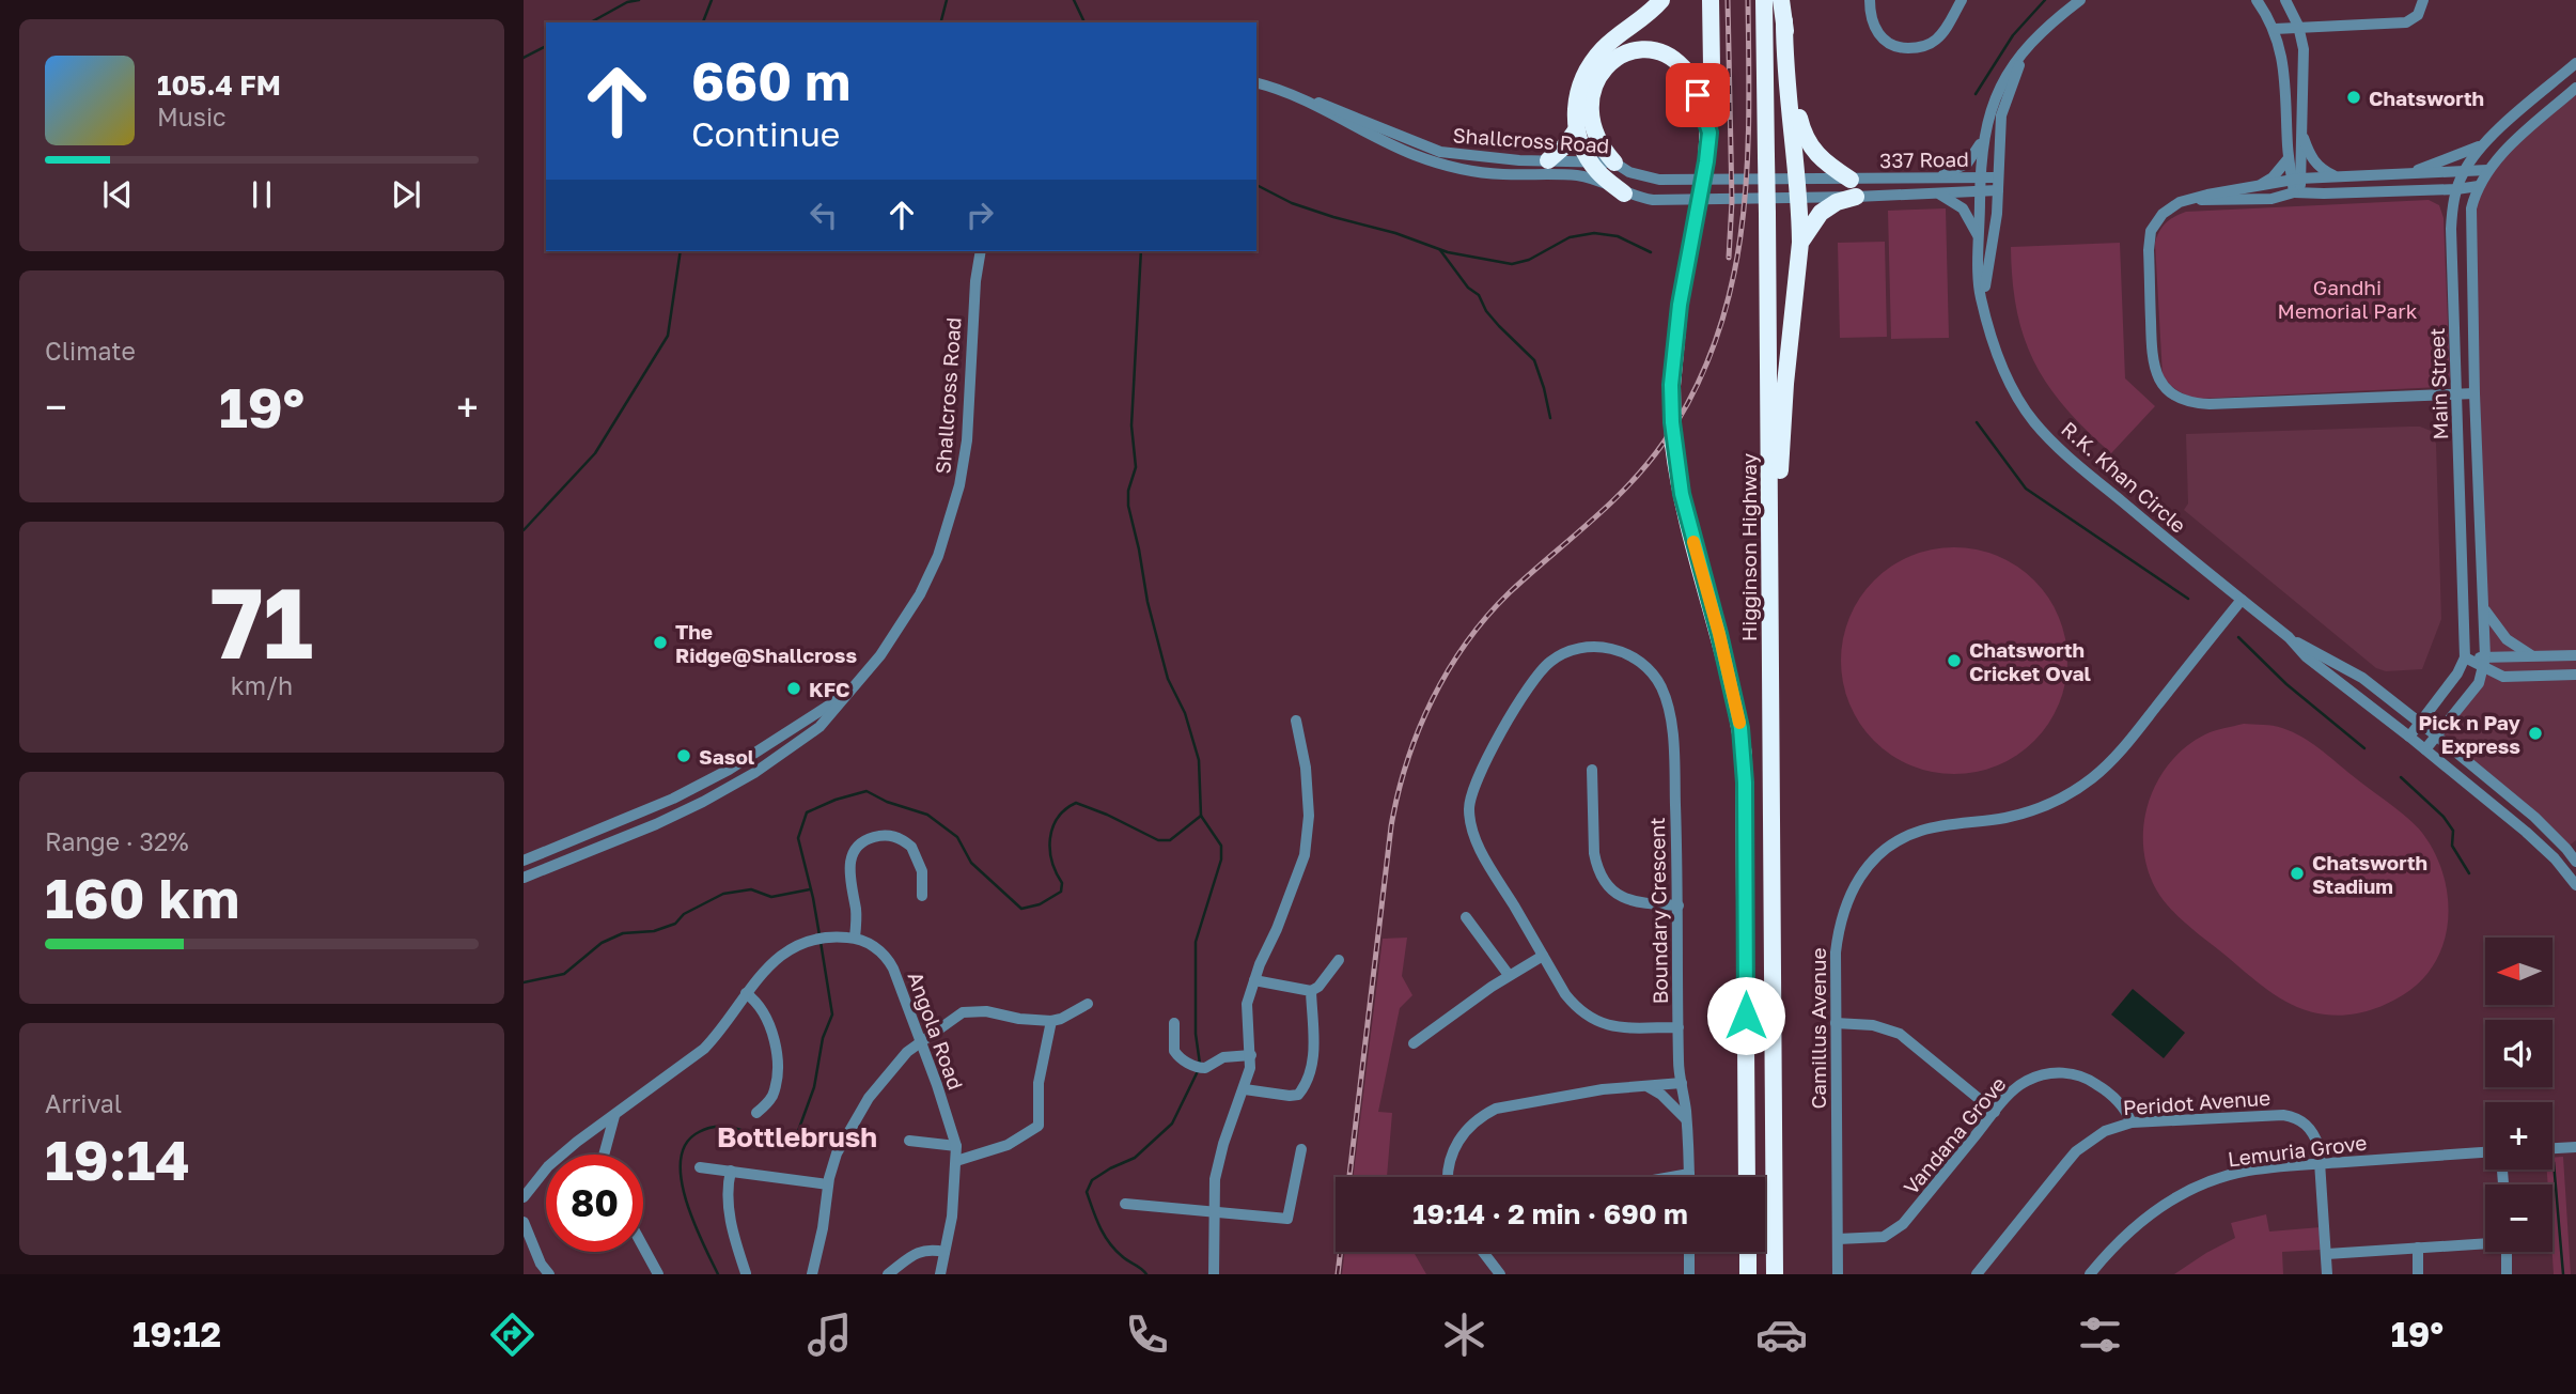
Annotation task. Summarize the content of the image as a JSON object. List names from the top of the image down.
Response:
{
  "streets": {
    "highway": ["Higginson Highway"],
    "street": [
      "Shallcross Road",
      "337 Road",
      "Main Street",
      "R.K. Khan Circle",
      "Boundary Crescent",
      "Camillus Avenue",
      "Angola Road",
      "Peridot Avenue",
      "Vandana Grove",
      "Lemuria Grove"
    ]
  },
  "crossings": [
    ["Shallcross Road", "337 Road"],
    ["337 Road", "R.K. Khan Circle"],
    ["Main Street", "R.K. Khan Circle"],
    ["R.K. Khan Circle", "Camillus Avenue"],
    ["Camillus Avenue", "Vandana Grove"],
    ["Peridot Avenue", "Vandana Grove"],
    ["Peridot Avenue", "Lemuria Grove"]
  ],
  "districts": ["Bottlebrush"],
  "parks": ["Gandhi Memorial Park"],
  "places": [
    "Chatsworth",
    "The Ridge@Shallcross",
    "Chatsworth Cricket Oval",
    "KFC",
    "Pick n Pay Express",
    "Sasol",
    "Chatsworth Stadium"
  ],
  "north": "left",
  "page": {
    "turn": ["660 m", "Continue"],
    "song": ["105.4 FM", "Music"],
    "tile": [
      "Climate",
      ["71", "km/h"],
      ["Range · 32%", "160 km"],
      ["Arrival", "19:14"]
    ],
    "heat": ["−", "19°", "+"],
    "map_buttons": ["+", "−"],
    "limit": "80",
    "trip": "19:14 · 2 min · 690 m",
    "tabs": ["19:12", "19°"]
  }
}
